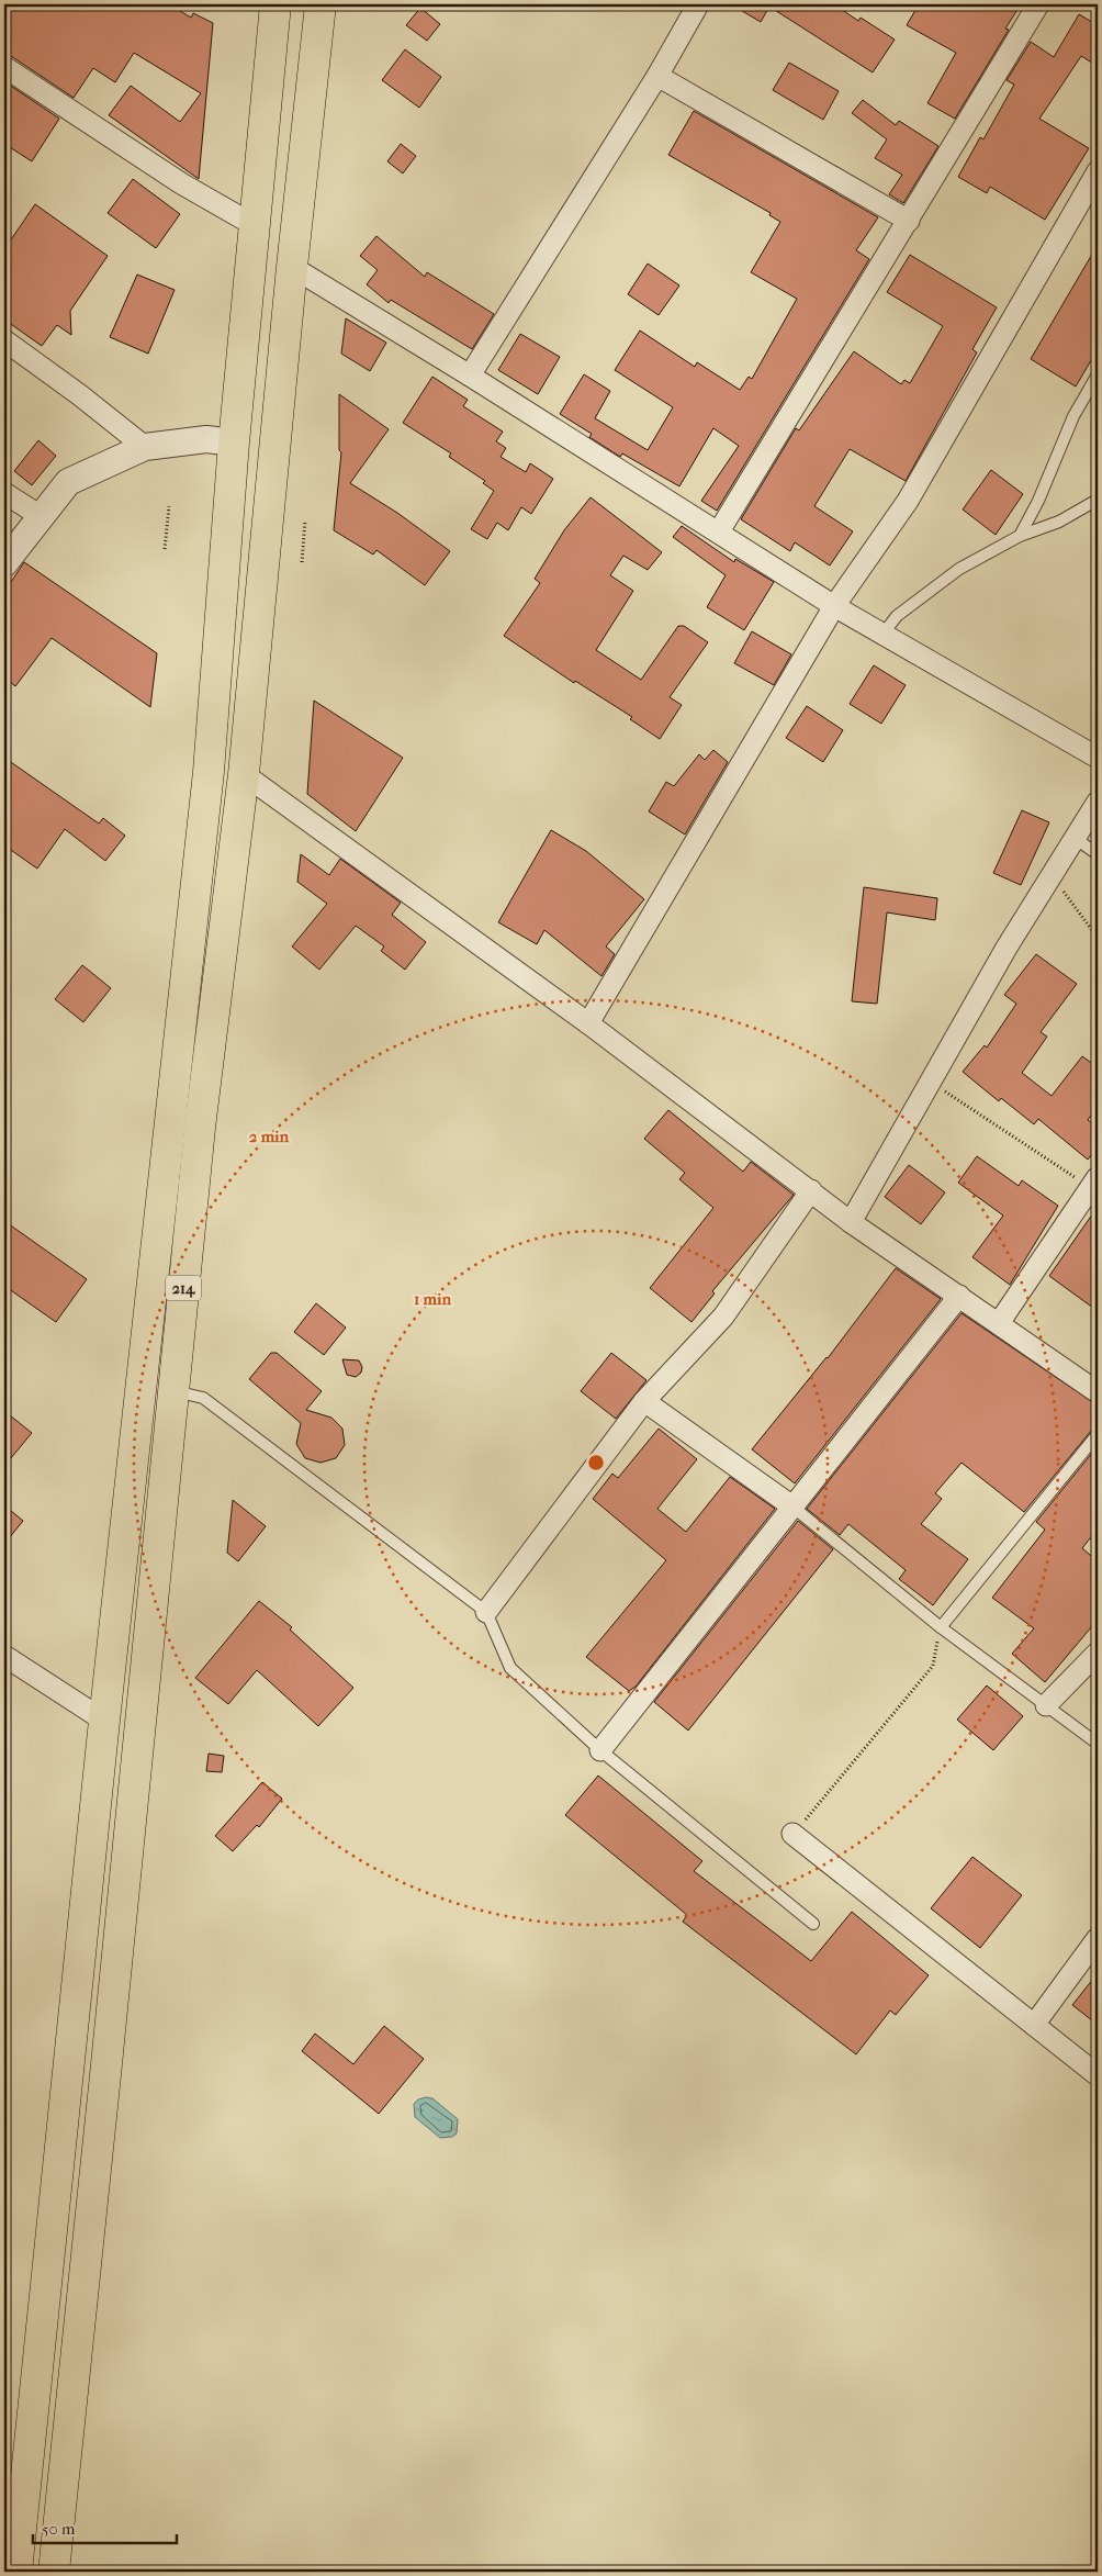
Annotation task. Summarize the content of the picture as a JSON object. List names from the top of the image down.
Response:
{
  "streets": {
    "highway": ["214"]
  },
  "scale_bar": "50 m",
  "rings": ["2 min", "1 min"]
}
